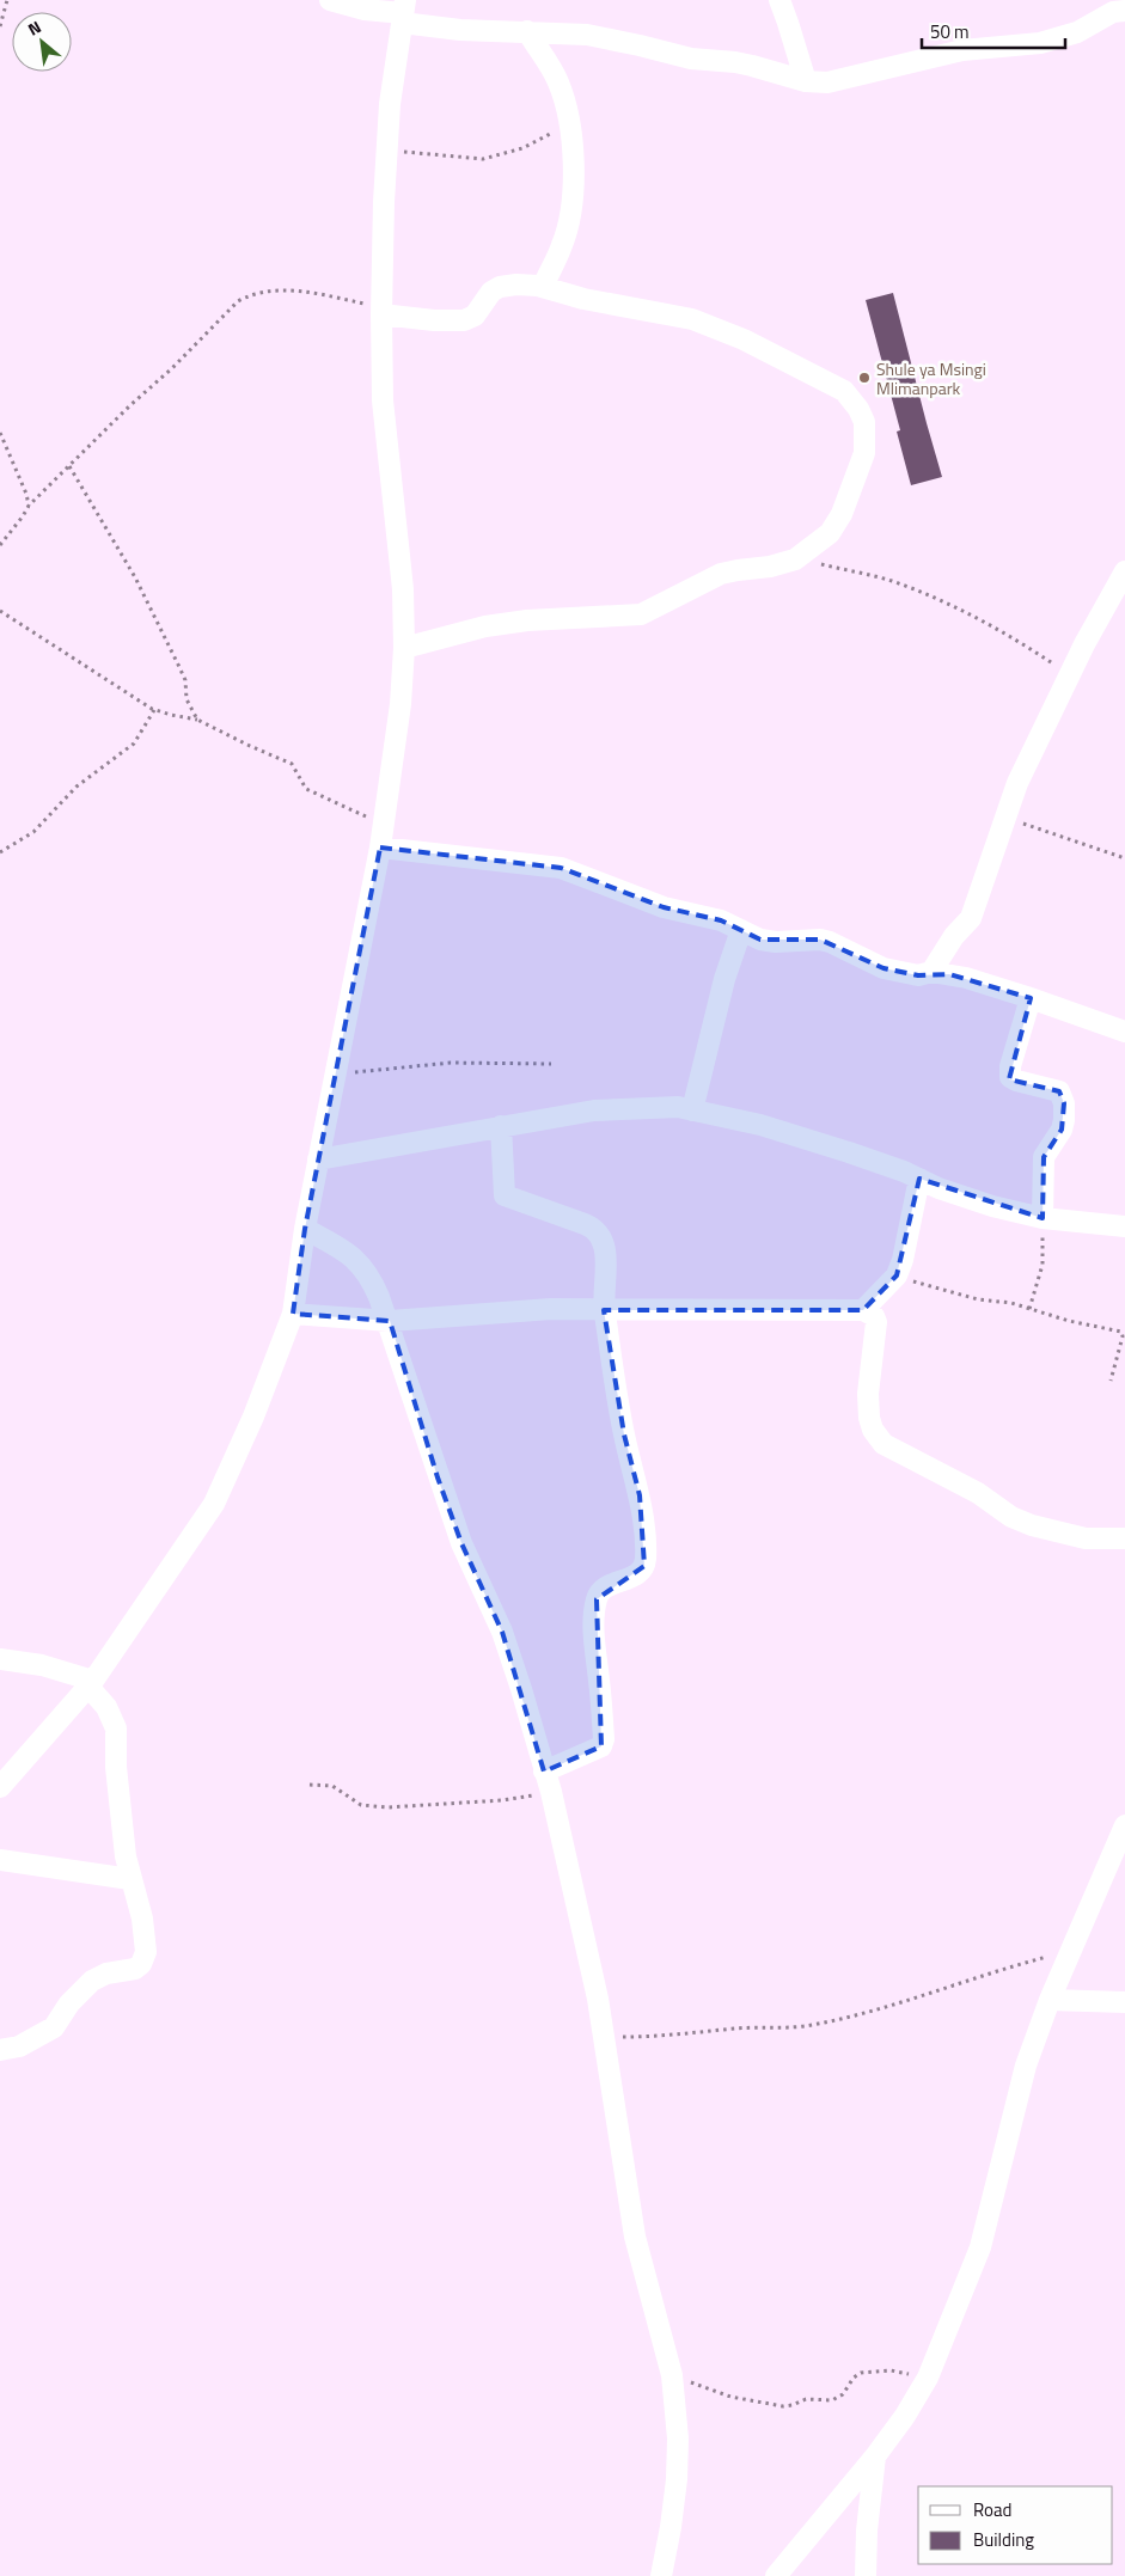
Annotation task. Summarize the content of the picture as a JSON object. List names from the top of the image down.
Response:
{
  "places": ["Shule ya Msingi Mlimanpark"],
  "legend": ["Road", "Building"],
  "scale_bar": "50 m",
  "north": "top left"
}
